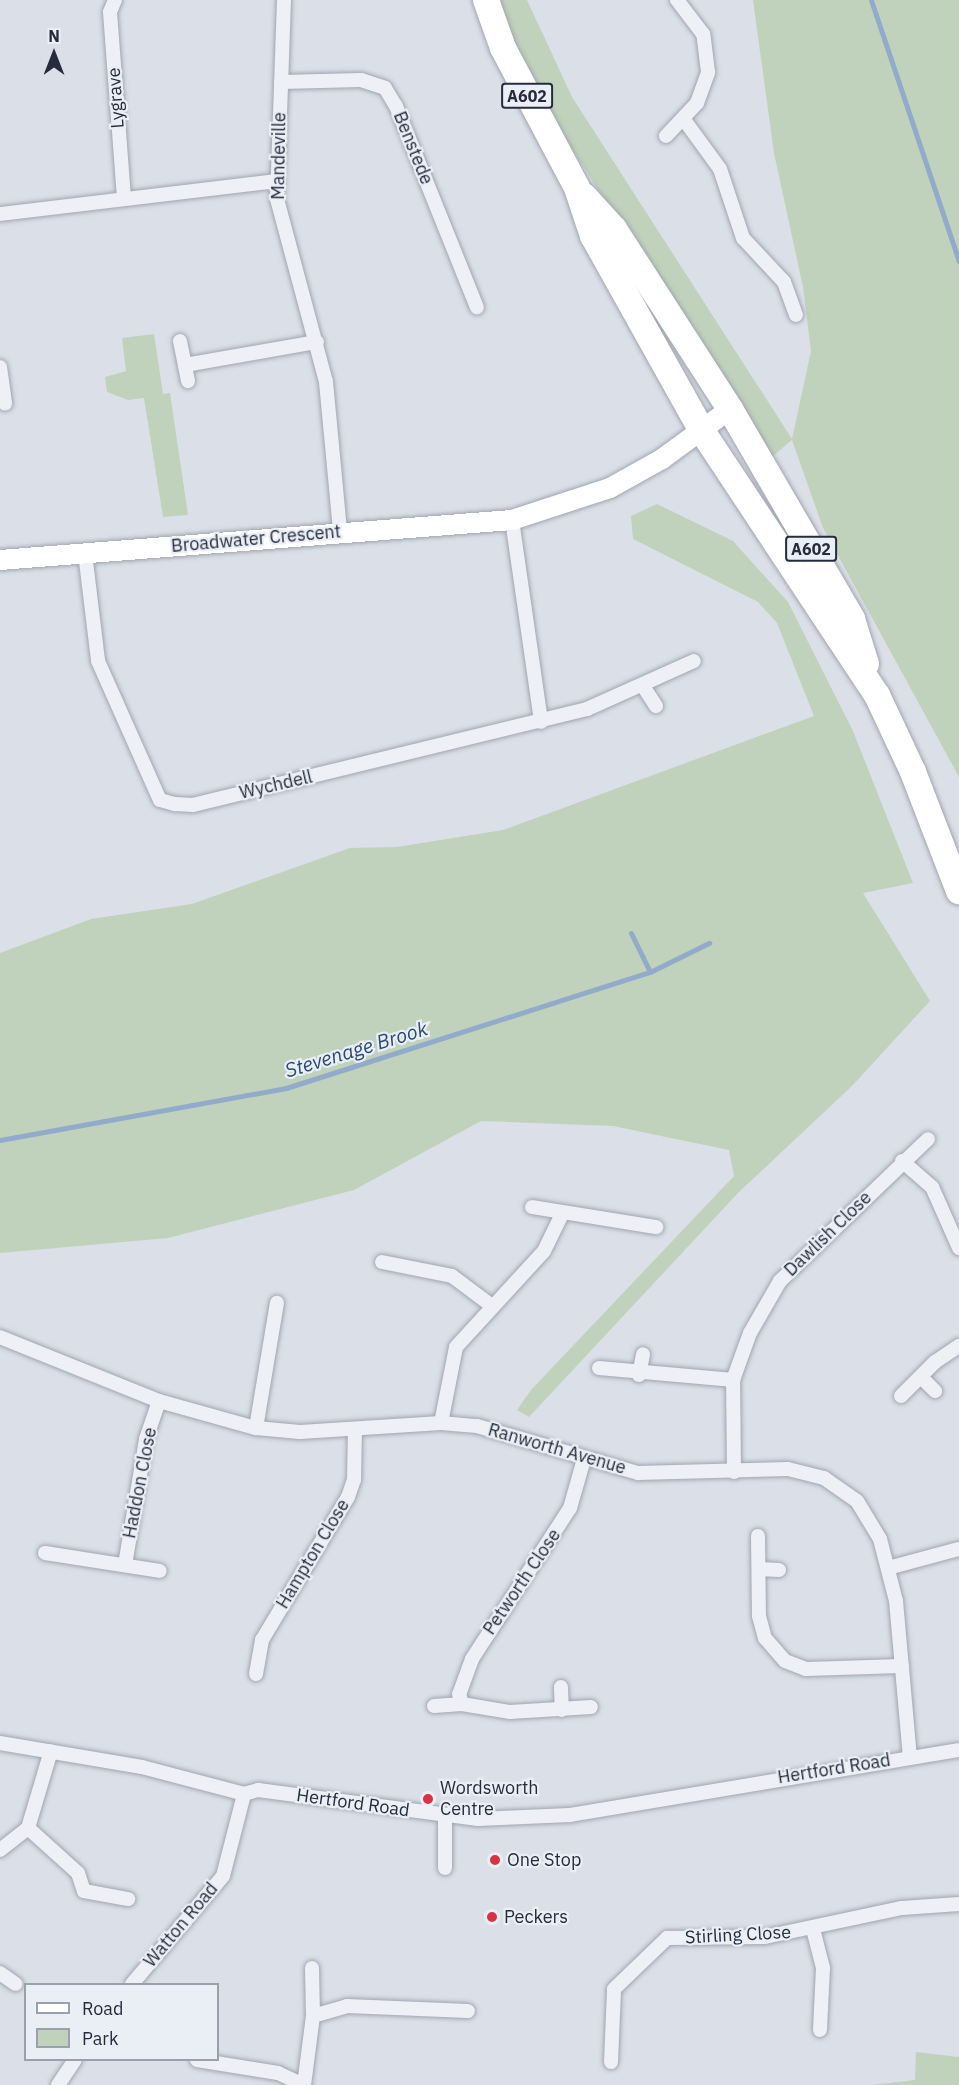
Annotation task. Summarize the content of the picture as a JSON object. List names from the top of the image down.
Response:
{
  "streets": {
    "highway": ["A602"],
    "street": [
      "Lygrave",
      "Benstede",
      "Mandeville",
      "Broadwater Crescent",
      "Wychdell",
      "Dawlish Close",
      "Ranworth Avenue",
      "Haddon Close",
      "Hampton Close",
      "Petworth Close",
      "Hertford Road",
      "Watton Road",
      "Stirling Close"
    ]
  },
  "crossings": [
    ["A602", "Broadwater Crescent"],
    ["Benstede", "Mandeville"],
    ["Mandeville", "Broadwater Crescent"],
    ["Broadwater Crescent", "Wychdell"],
    ["Dawlish Close", "Ranworth Avenue"],
    ["Ranworth Avenue", "Haddon Close"],
    ["Ranworth Avenue", "Hampton Close"],
    ["Ranworth Avenue", "Petworth Close"],
    ["Ranworth Avenue", "Hertford Road"],
    ["Hertford Road", "Watton Road"]
  ],
  "water": ["Stevenage Brook"],
  "places": ["Wordsworth Centre", "One Stop", "Peckers"],
  "legend": ["Road", "Park"],
  "north": "top"
}
